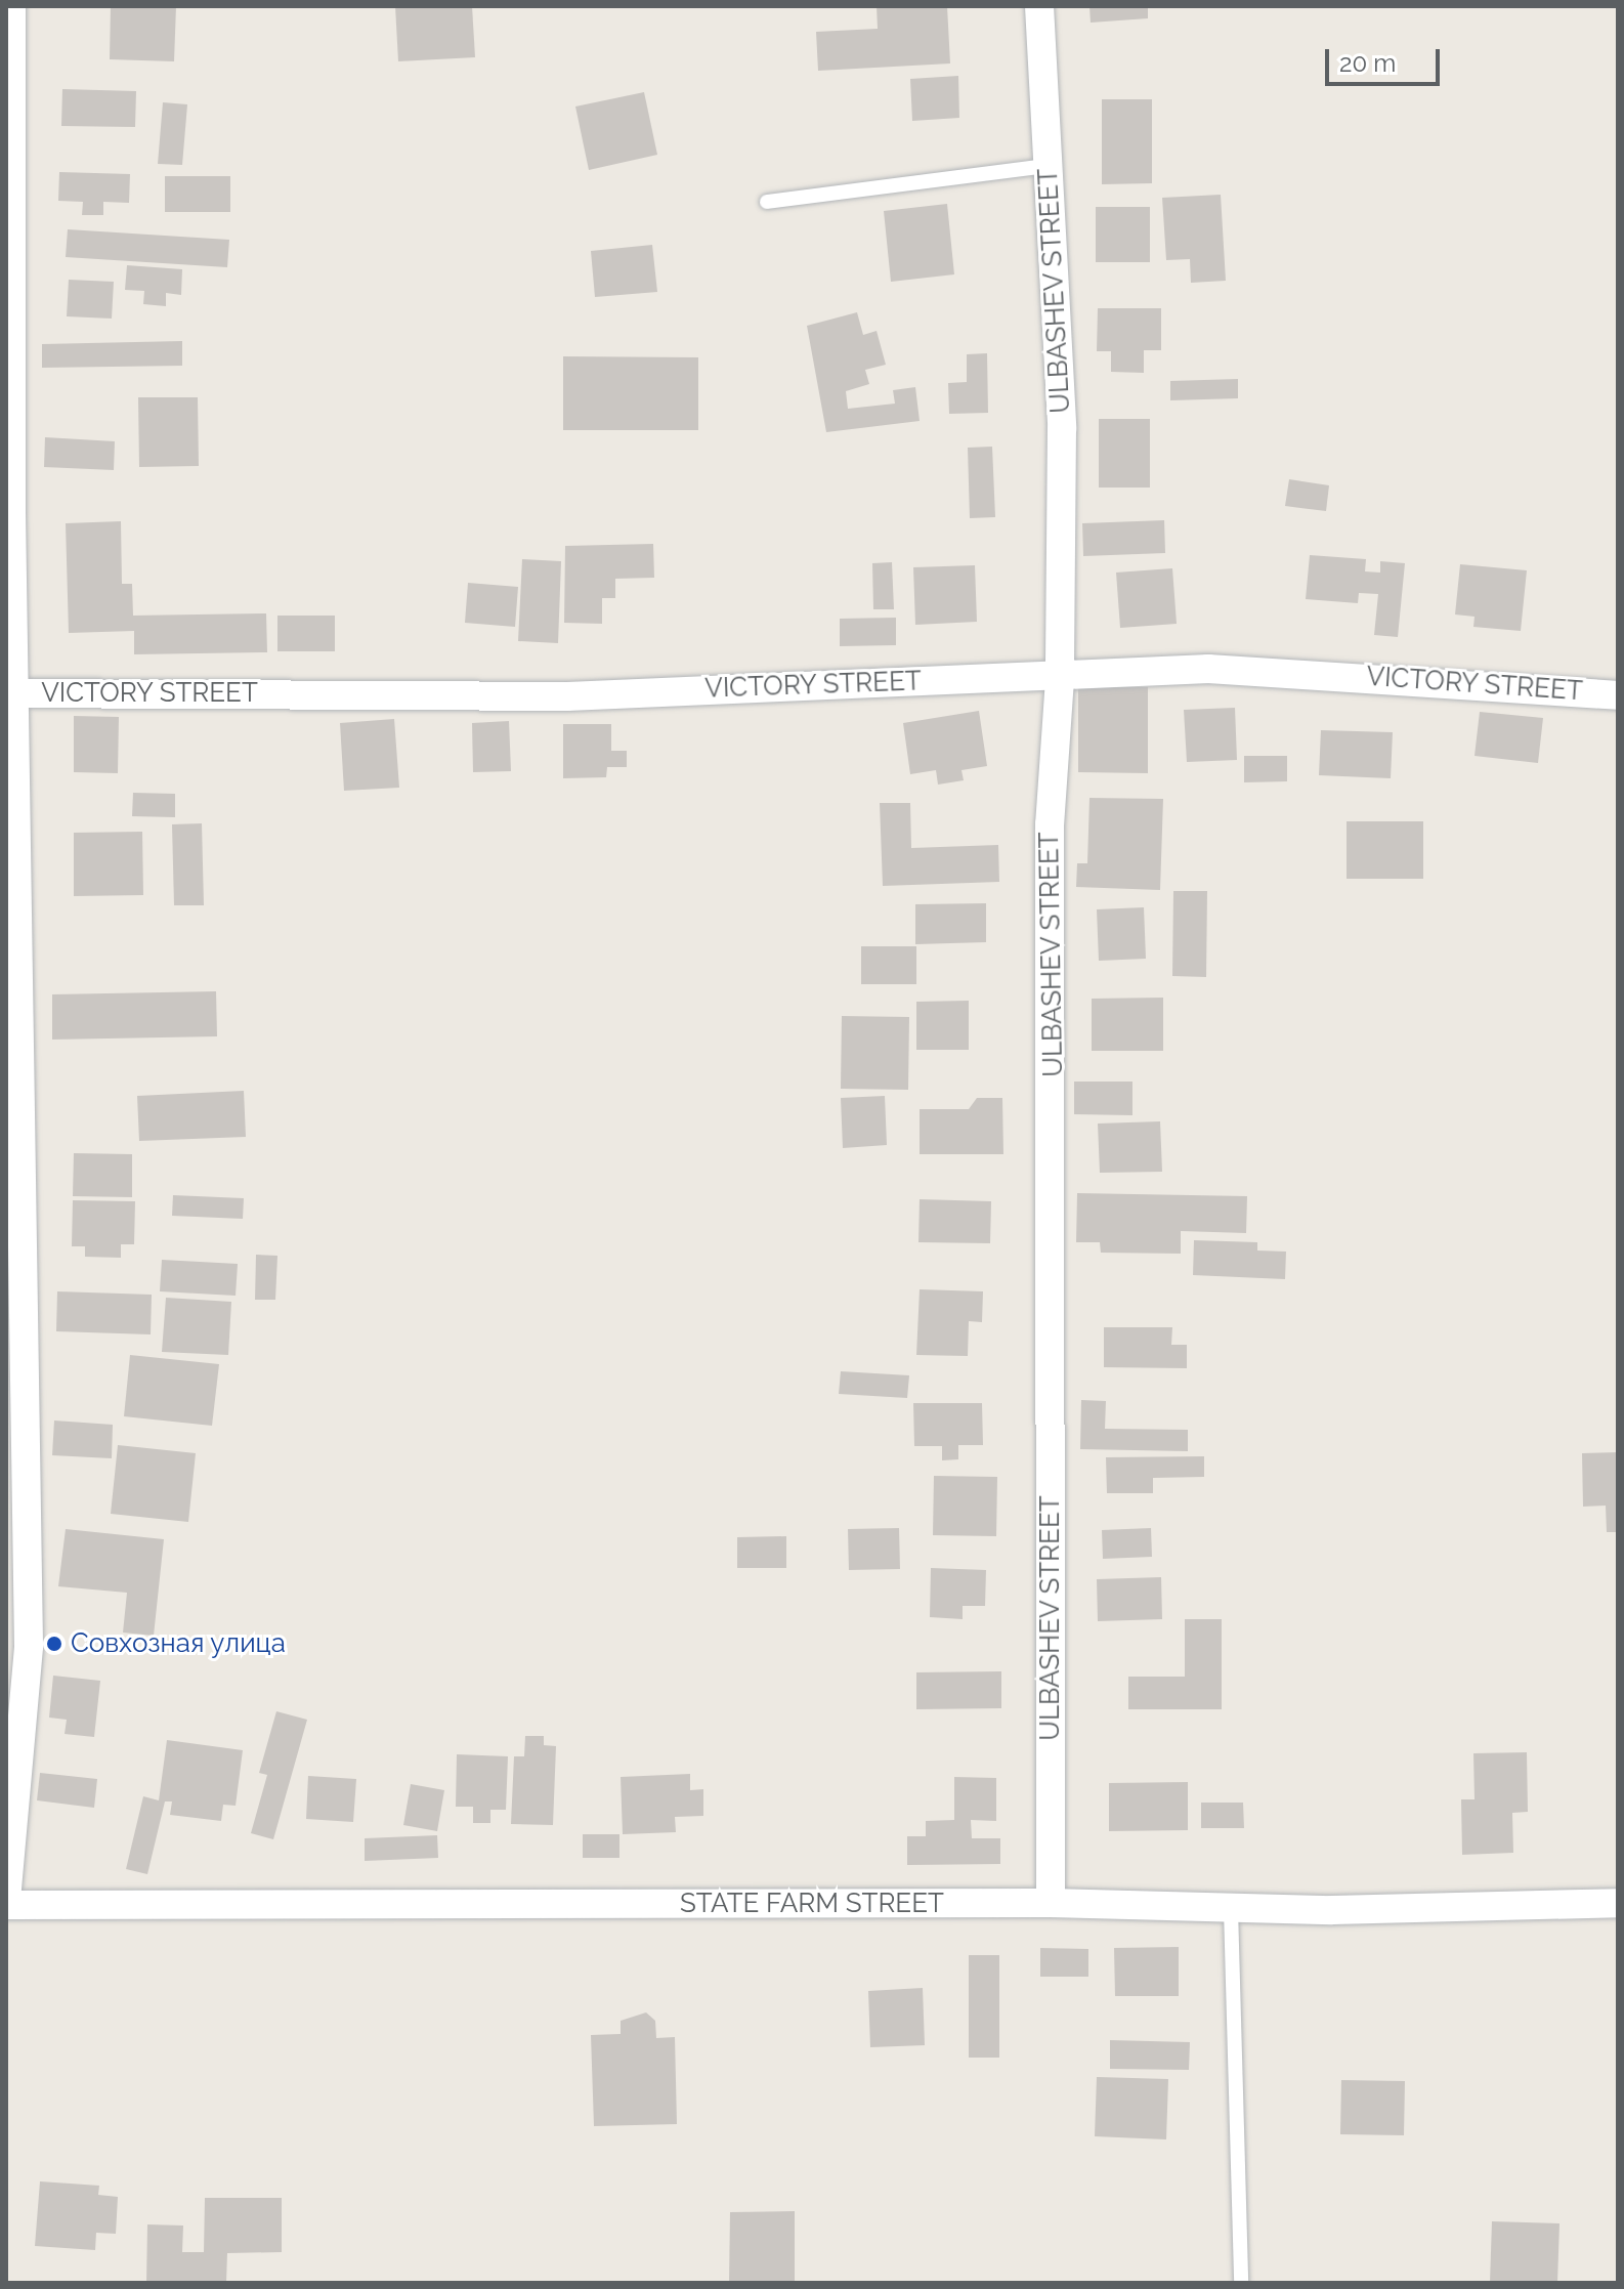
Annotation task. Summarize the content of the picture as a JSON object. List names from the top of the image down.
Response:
{
  "streets": {
    "street": ["ULBASHEV STREET", "VICTORY STREET", "STATE FARM STREET"]
  },
  "crossings": [
    ["ULBASHEV STREET", "VICTORY STREET"],
    ["ULBASHEV STREET", "STATE FARM STREET"]
  ],
  "places": ["Совхозная улица"],
  "scale_bar": "20 m"
}
